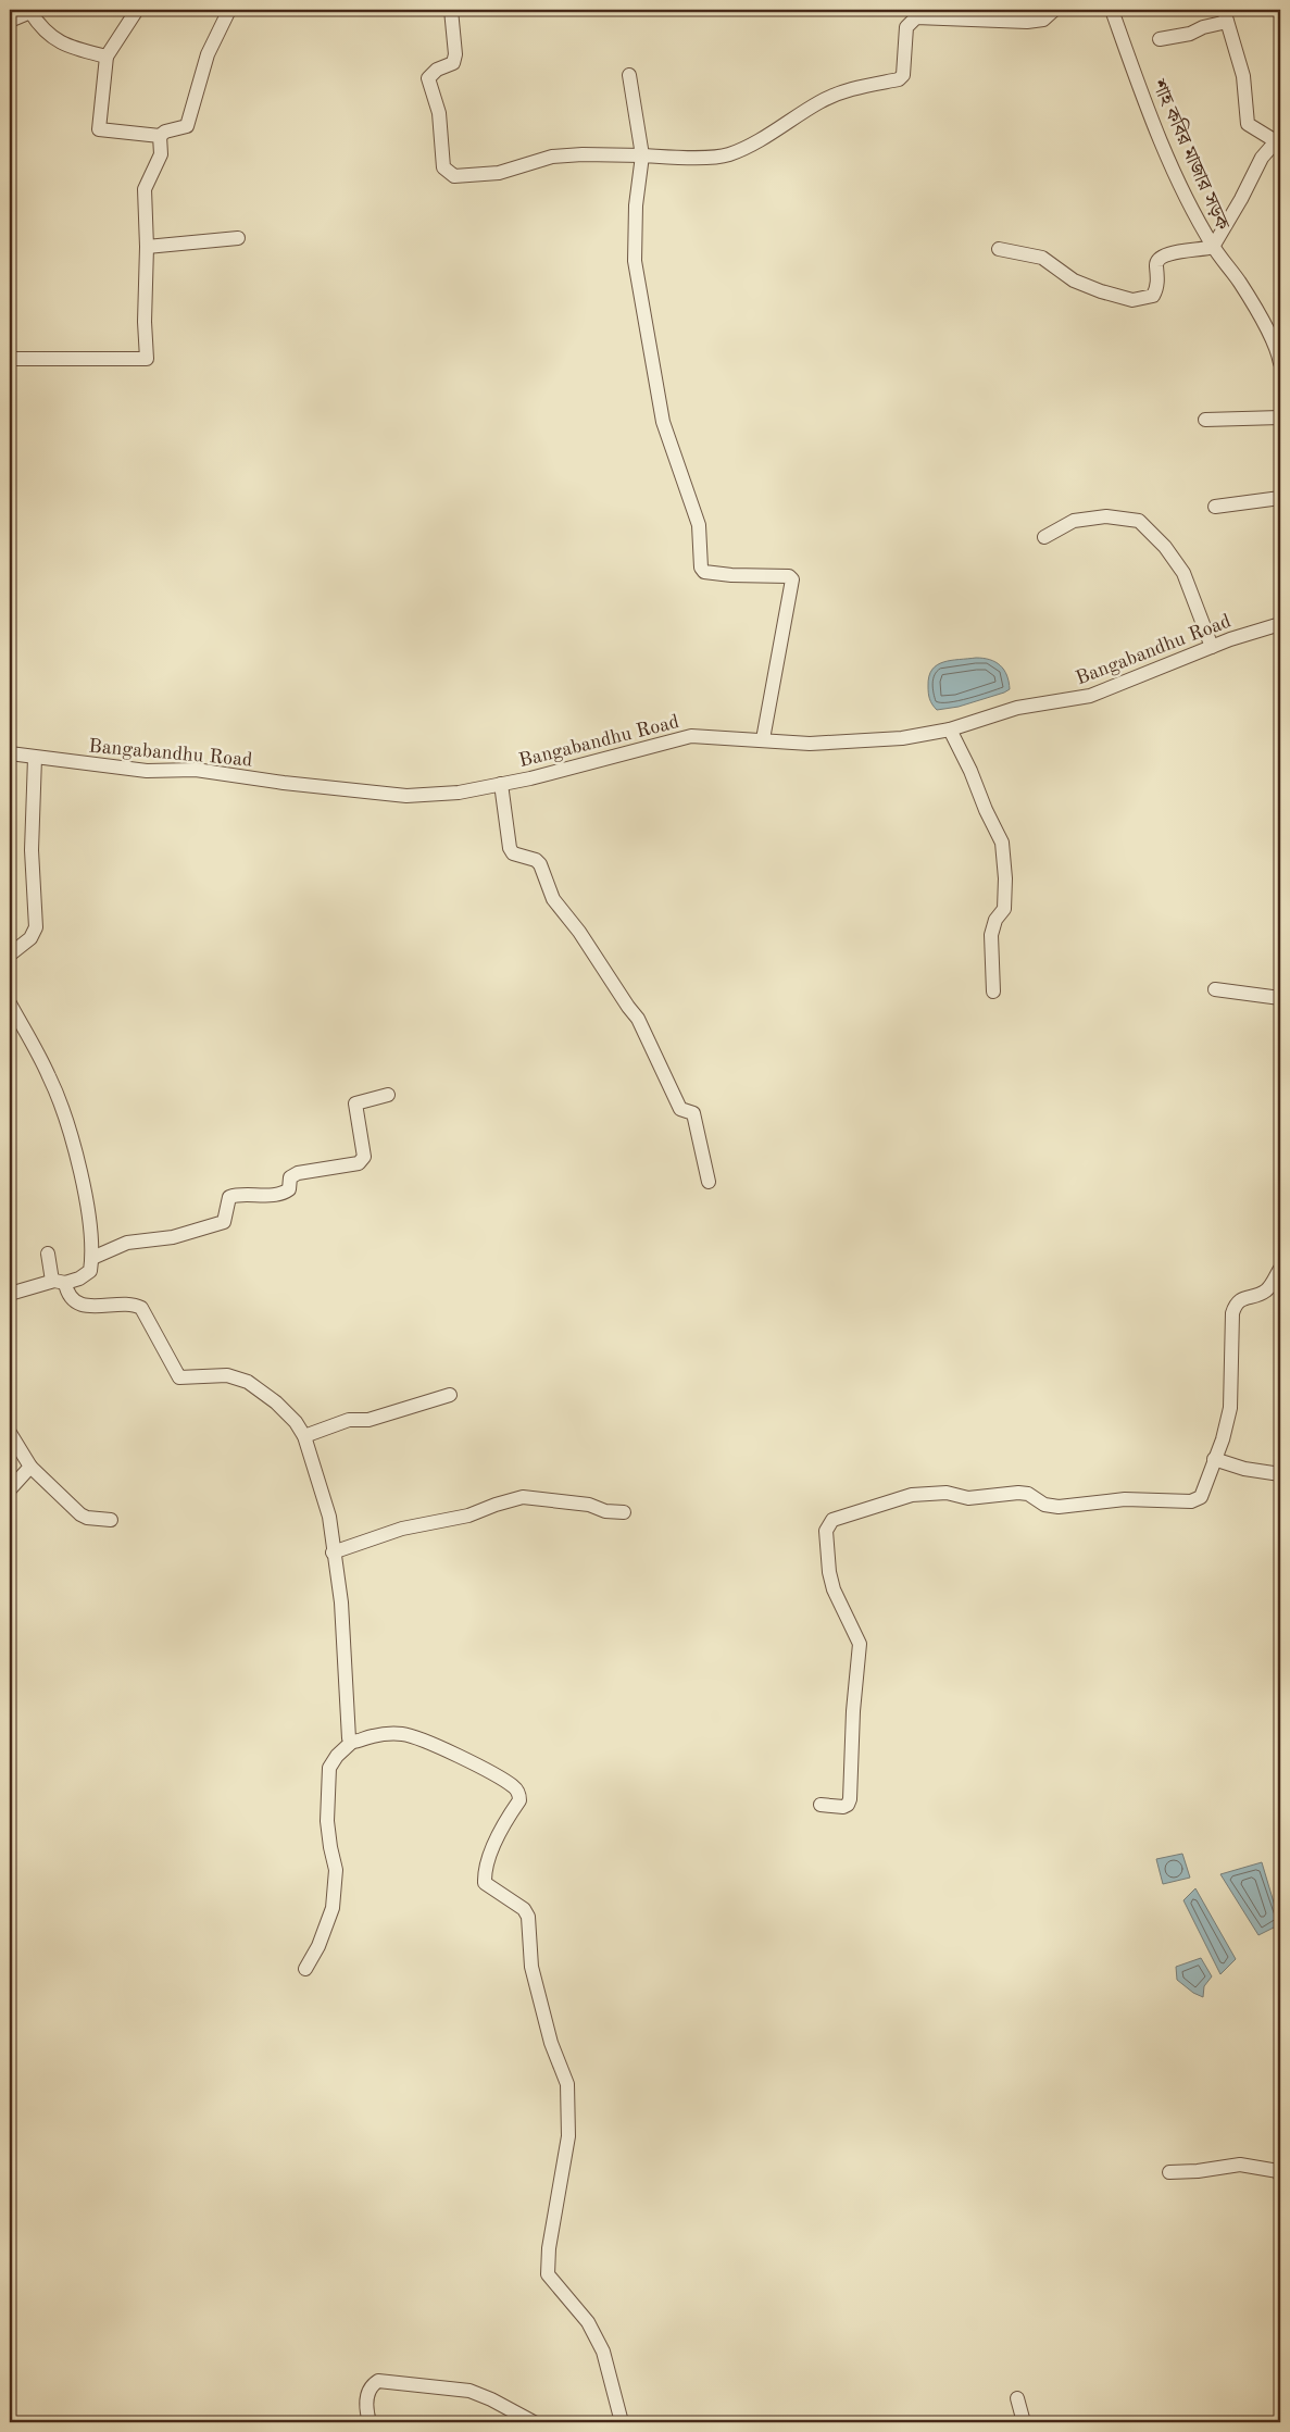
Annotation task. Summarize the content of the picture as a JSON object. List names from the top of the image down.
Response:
{
  "streets": {
    "street": ["শাহ কবির মাজার সড়ক", "Bangabandhu Road"]
  }
}
